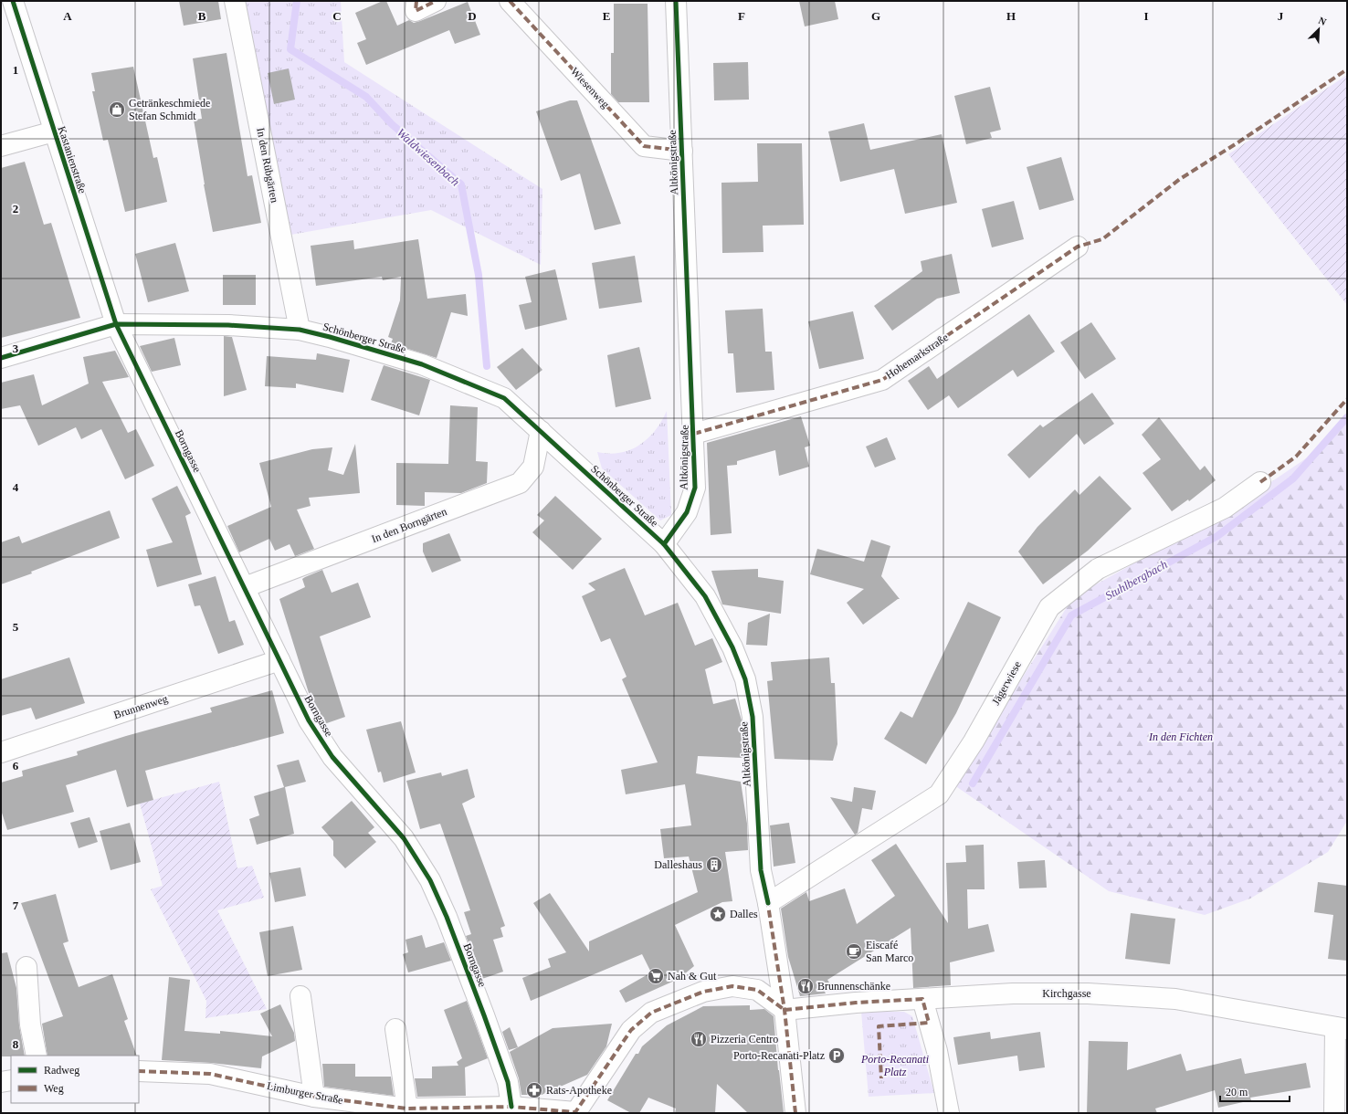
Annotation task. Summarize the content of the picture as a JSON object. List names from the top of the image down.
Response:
{
  "streets": {
    "street": [
      "Wiesenweg",
      "Kastanienstraße",
      "Altkönigstraße",
      "In den Rübgärten",
      "Schönberger Straße",
      "Hohemarkstraße",
      "Borngasse",
      "In den Borngärten",
      "Jägerwiese",
      "Brunnenweg",
      "Kirchgasse",
      "Limburger Straße"
    ]
  },
  "crossings": [
    ["Wiesenweg", "Altkönigstraße"],
    ["Kastanienstraße", "Schönberger Straße"],
    ["Kastanienstraße", "Borngasse"],
    ["Altkönigstraße", "Schönberger Straße"],
    ["Altkönigstraße", "Hohemarkstraße"],
    ["Altkönigstraße", "Jägerwiese"],
    ["Altkönigstraße", "Kirchgasse"],
    ["Altkönigstraße", "Limburger Straße"],
    ["In den Rübgärten", "Schönberger Straße"],
    ["Schönberger Straße", "Borngasse"],
    ["Schönberger Straße", "In den Borngärten"],
    ["Borngasse", "In den Borngärten"],
    ["Borngasse", "Brunnenweg"],
    ["Borngasse", "Limburger Straße"],
    ["Kirchgasse", "Limburger Straße"]
  ],
  "water": ["Waldwiesenbach", "Stuhlbergbach"],
  "parks": ["In den Fichten", "Porto-Recanati Platz"],
  "places": {
    "shop": ["Getränkeschmiede Stefan Schmidt"],
    "building": ["Dalleshaus"],
    "place": ["Dalles"],
    "cafe": ["Eiscafé San Marco"],
    "supermarket": ["Nah & Gut"],
    "restaurant": ["Brunnenschänke", "Pizzeria Centro"],
    "parking": ["Porto-Recanati-Platz"],
    "pharmacy": ["Rats-Apotheke"]
  },
  "legend": ["Radweg", "Weg"],
  "scale_bar": "20 m",
  "north": "top right",
  "grid": {
    "columns": [
      "A",
      "B",
      "C",
      "D",
      "E",
      "F",
      "G",
      "H",
      "I",
      "J"
    ],
    "rows": [
      "1",
      "2",
      "3",
      "4",
      "5",
      "6",
      "7",
      "8"
    ]
  }
}
